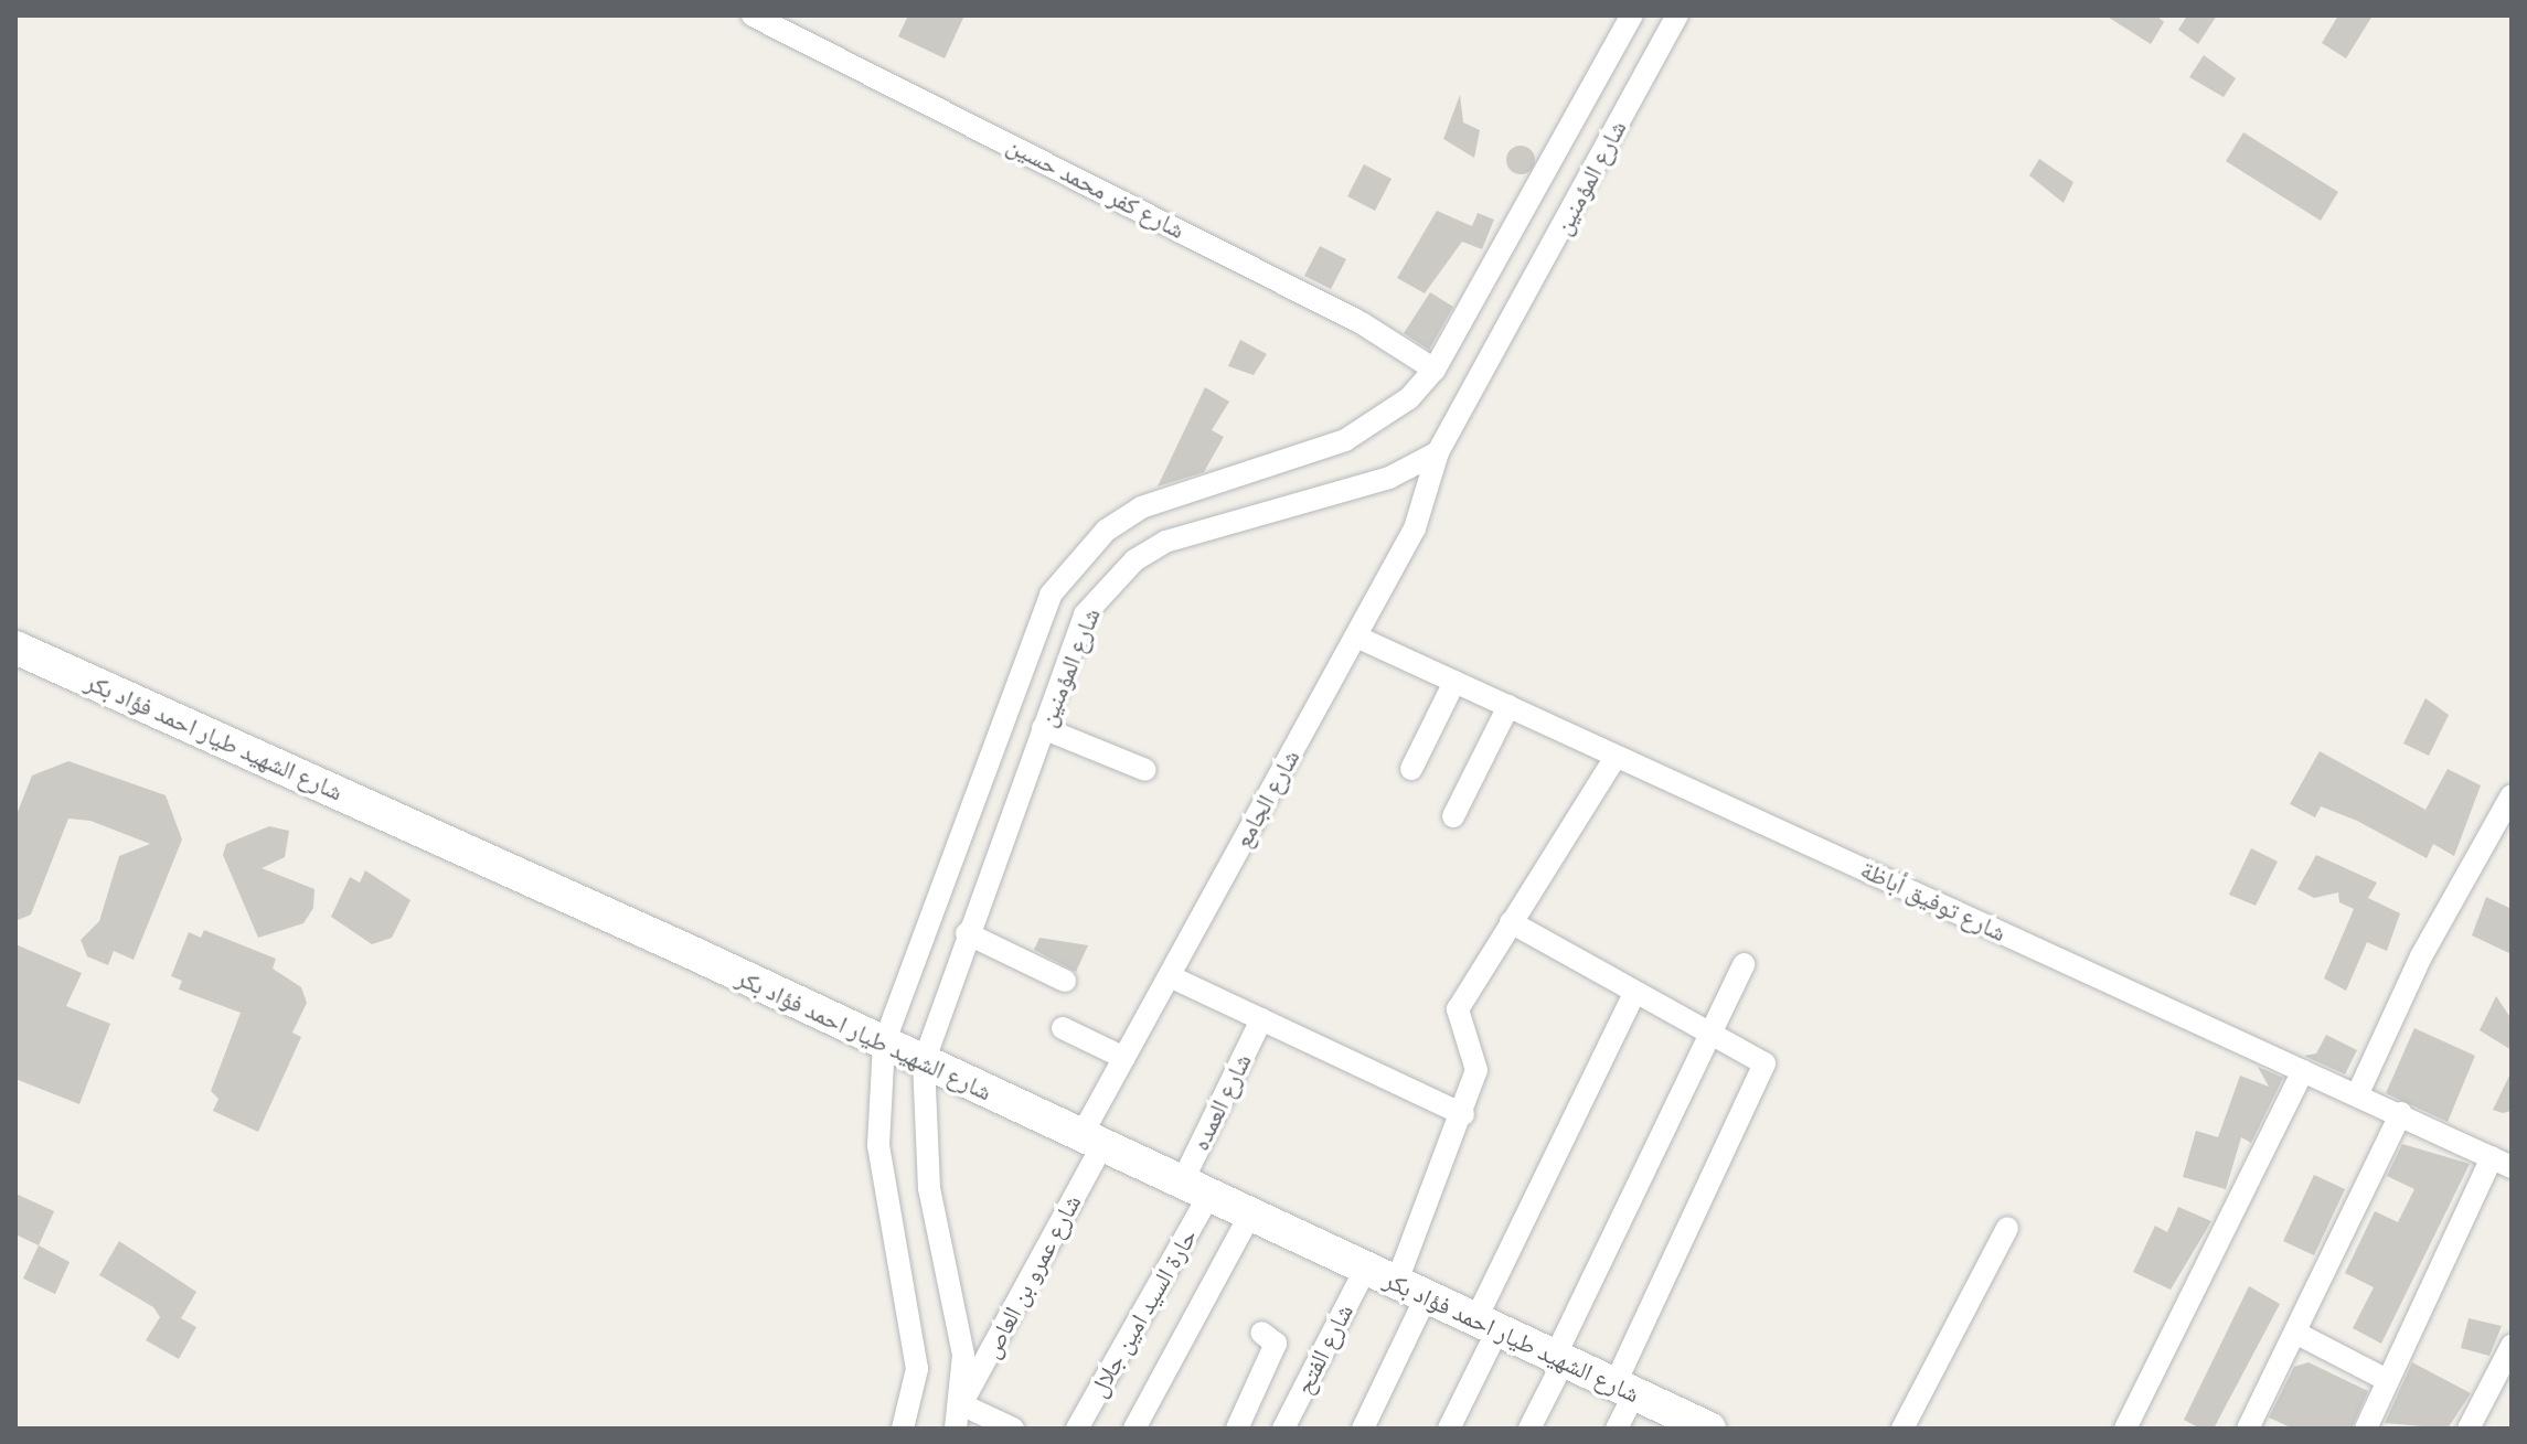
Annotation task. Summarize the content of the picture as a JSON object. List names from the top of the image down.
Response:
{
  "streets": {
    "street": [
      "شارع المؤمنين",
      "شارع كفر محمد حسين",
      "شارع الشهيد طيار احمد فؤاد بكر",
      "شارع الجامع",
      "شارع توفيق أباظة",
      "شارع العمده",
      "شارع عمرو بن العاص",
      "حارة السيد امين جلال",
      "شارع الفتح"
    ]
  },
  "crossings": [
    ["شارع المؤمنين", "شارع كفر محمد حسين"],
    ["شارع المؤمنين", "شارع الشهيد طيار احمد فؤاد بكر"],
    ["شارع المؤمنين", "شارع الجامع"],
    ["شارع المؤمنين", "شارع عمرو بن العاص"],
    ["شارع الشهيد طيار احمد فؤاد بكر", "شارع الجامع"],
    ["شارع الشهيد طيار احمد فؤاد بكر", "شارع العمده"],
    ["شارع الشهيد طيار احمد فؤاد بكر", "شارع عمرو بن العاص"],
    ["شارع الشهيد طيار احمد فؤاد بكر", "حارة السيد امين جلال"],
    ["شارع الشهيد طيار احمد فؤاد بكر", "شارع الفتح"],
    ["شارع الجامع", "شارع توفيق أباظة"],
    ["شارع الجامع", "شارع عمرو بن العاص"],
    ["شارع العمده", "حارة السيد امين جلال"]
  ]
}
